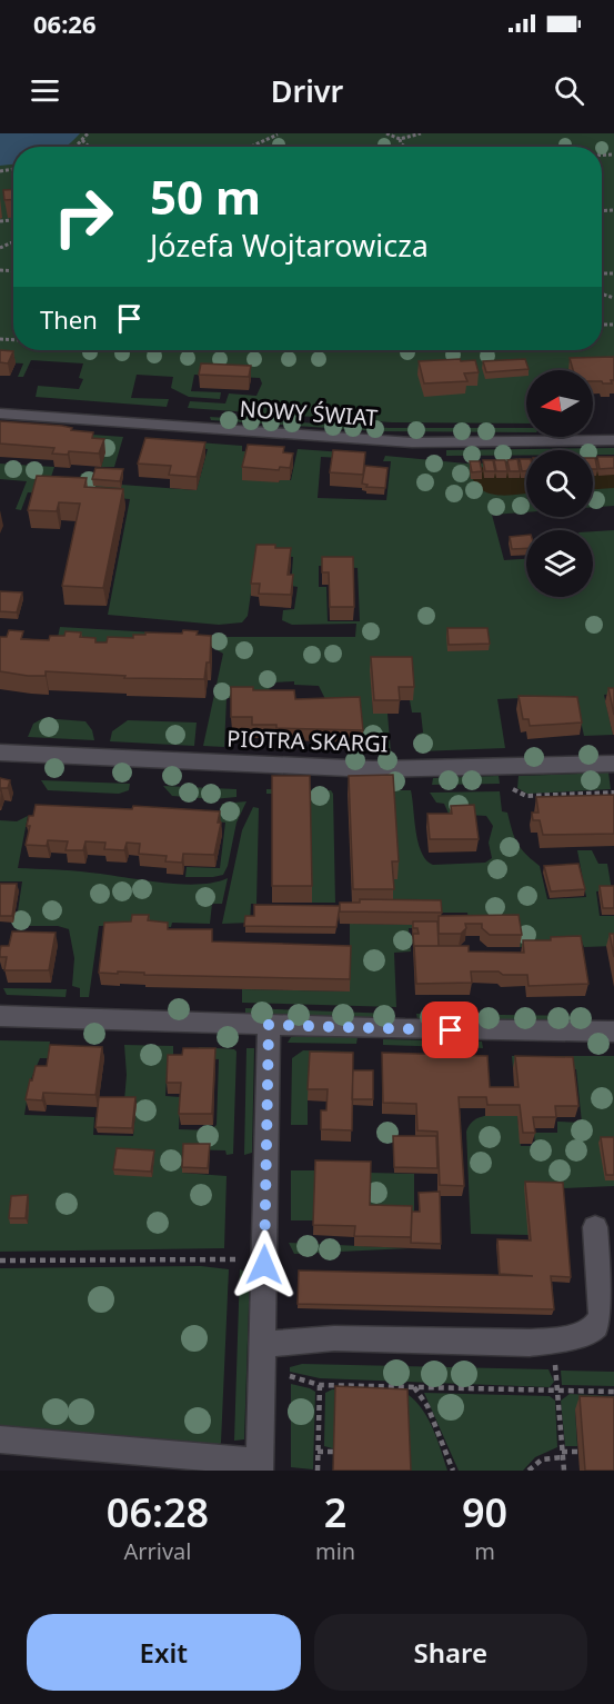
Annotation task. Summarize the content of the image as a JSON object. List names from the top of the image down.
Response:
{
  "streets": {
    "street": ["NOWY ŚWIAT", "PIOTRA SKARGI"]
  },
  "north": "left",
  "page": {
    "status": "06:26",
    "header": "Drivr",
    "turn": ["50 m", "Józefa Wojtarowicza"],
    "then": "Then",
    "eta": [
      "06:28",
      "Arrival",
      "2",
      "min",
      "90",
      "m"
    ],
    "buttons": ["Exit", "Share"]
  }
}
